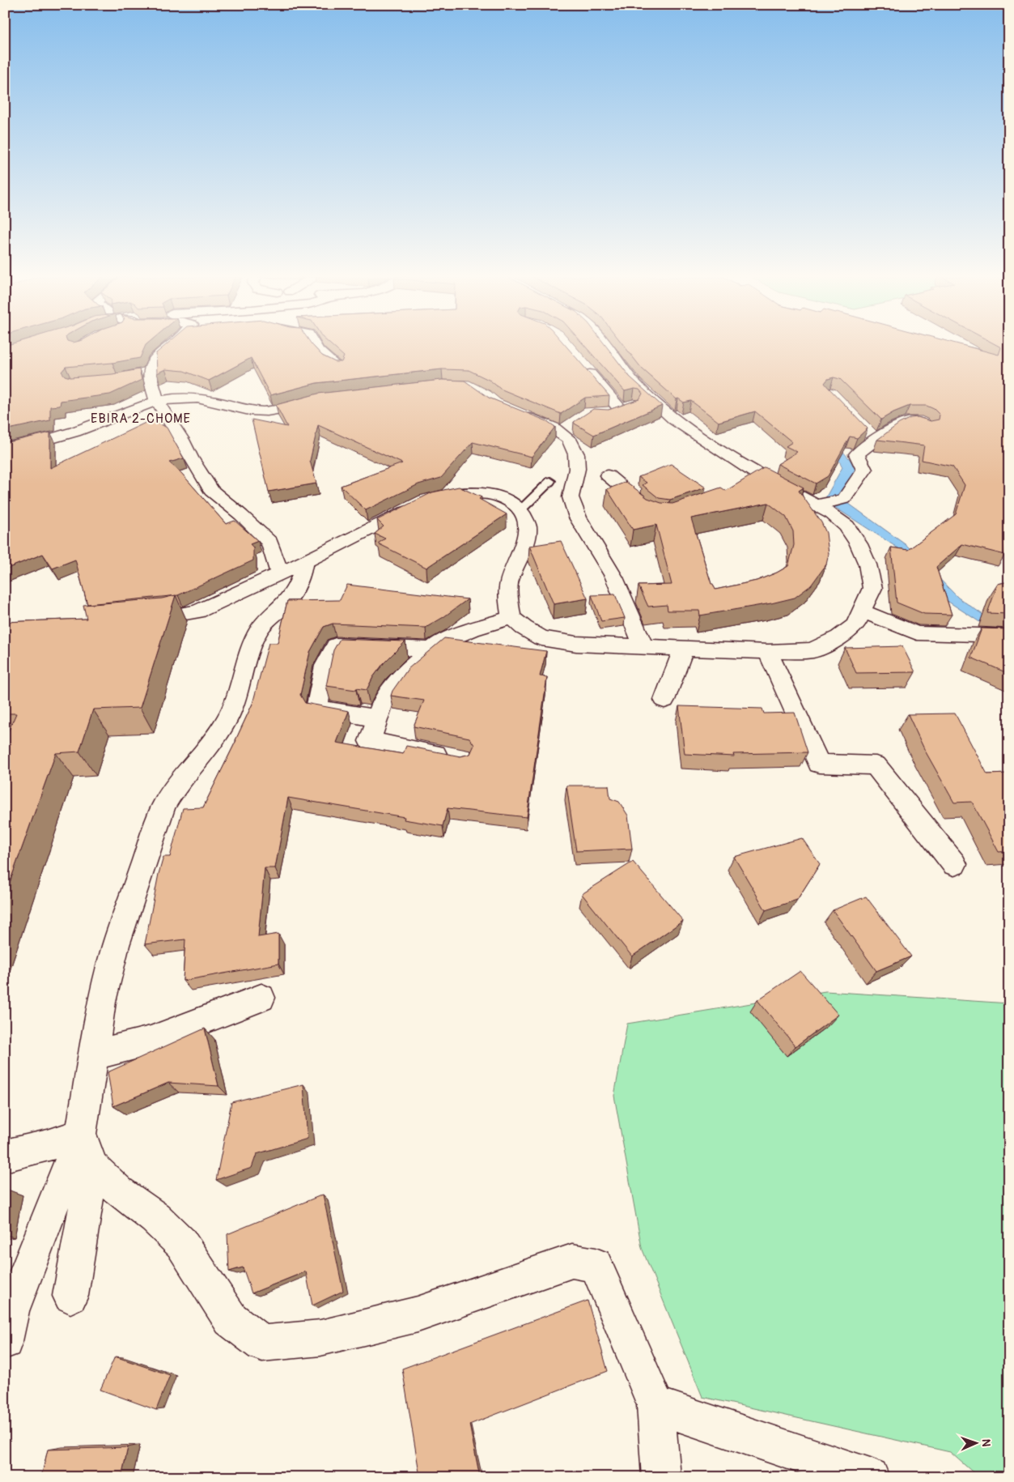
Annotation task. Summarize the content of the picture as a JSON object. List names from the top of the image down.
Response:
{
  "districts": ["EBIRA 2-CHOME"],
  "north": "right"
}
